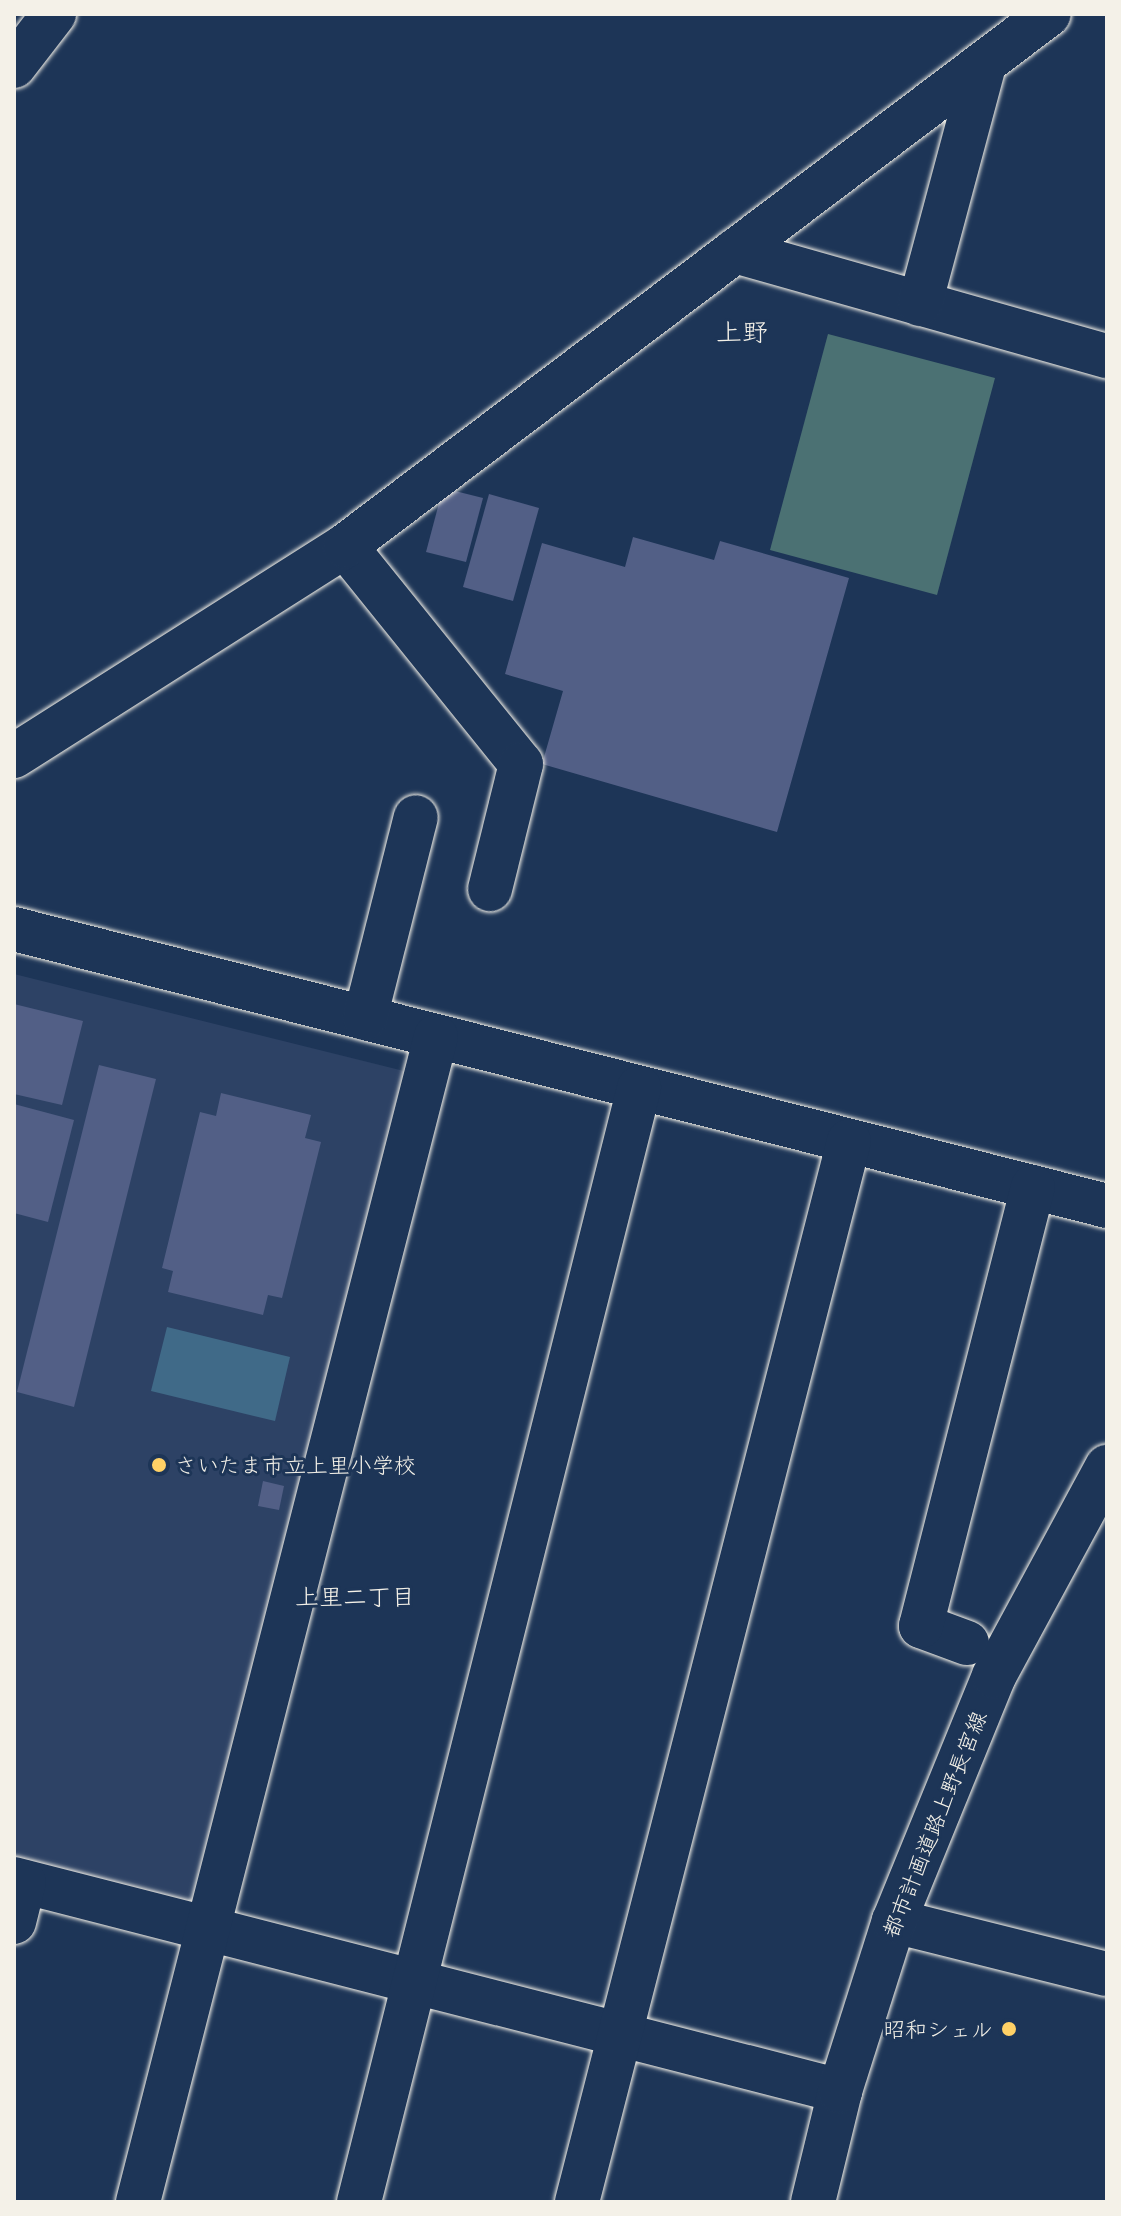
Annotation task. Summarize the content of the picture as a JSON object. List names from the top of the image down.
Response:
{
  "streets": {
    "street": ["都市計画道路上野長宮線"]
  },
  "districts": ["上野", "上里二丁目"],
  "places": ["さいたま市立上里小学校", "昭和シェル"]
}
